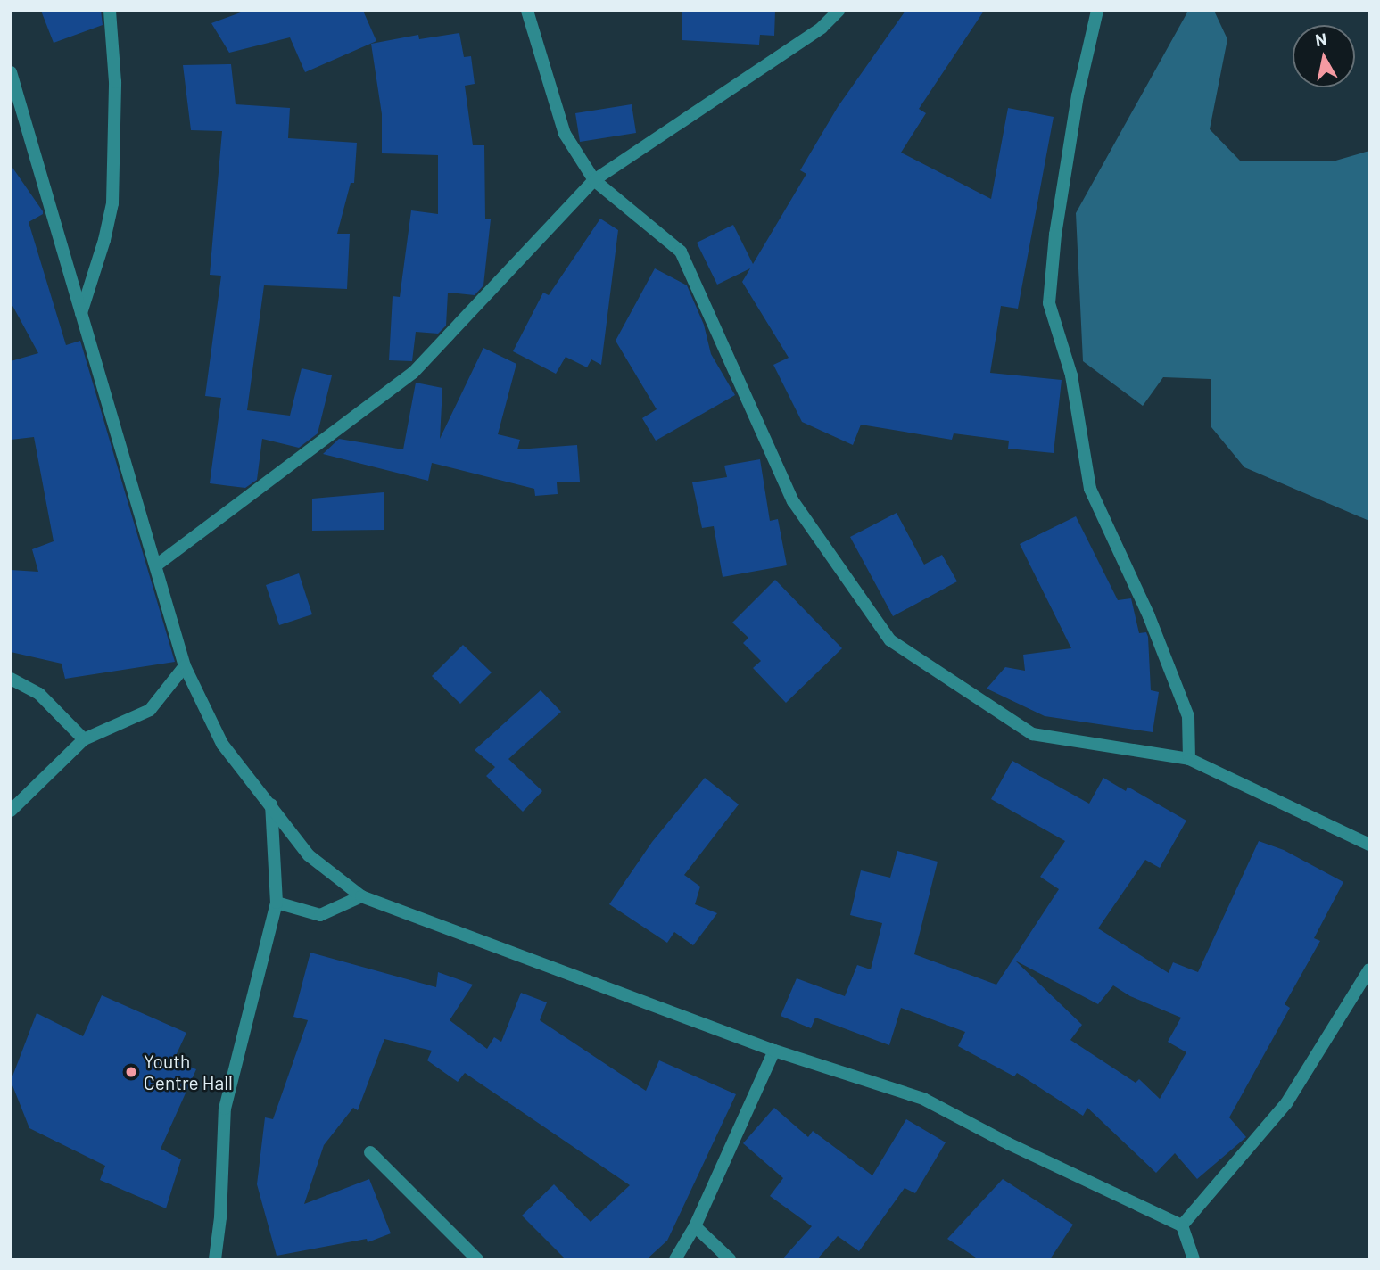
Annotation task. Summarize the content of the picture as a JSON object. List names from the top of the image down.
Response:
{
  "places": ["Youth Centre Hall"],
  "north": "top"
}
